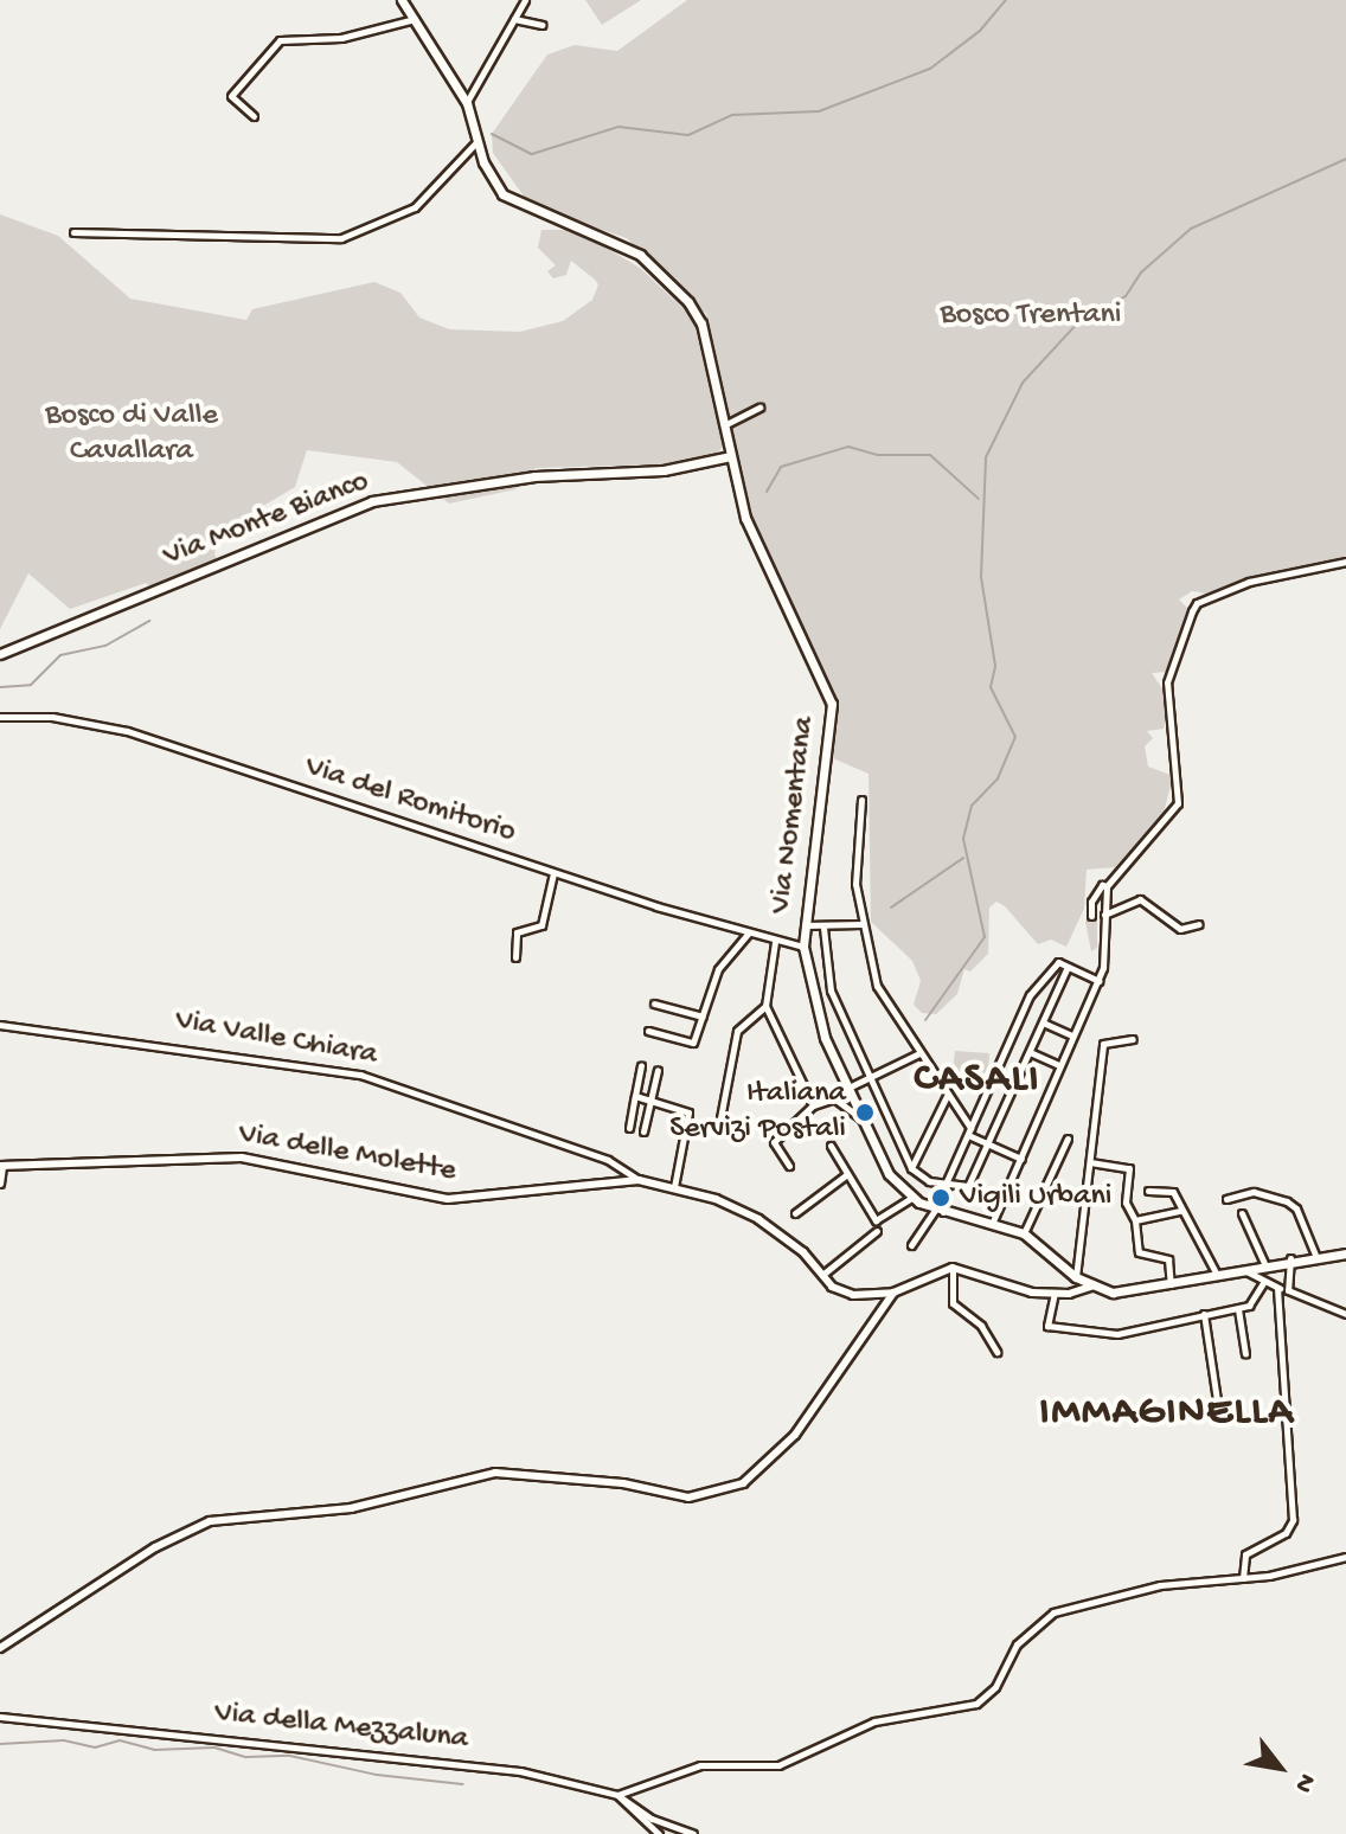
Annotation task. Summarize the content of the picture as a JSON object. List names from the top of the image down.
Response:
{
  "streets": {
    "main road": ["Via Monte Bianco", "Via Nomentana"],
    "street": [
      "Via del Romitorio",
      "Via Valle Chiara",
      "Via delle Molette",
      "Via della Mezzaluna"
    ]
  },
  "crossings": [
    ["Via Monte Bianco", "Via Nomentana"],
    ["Via del Romitorio", "Via Nomentana"],
    ["Via Valle Chiara", "Via delle Molette"]
  ],
  "districts": ["CASALI", "IMMAGINELLA"],
  "parks": ["Bosco Trentani", "Bosco di Valle Cavallara"],
  "places": ["Italiana Servizi Postali", "Vigili Urbani"],
  "north": "bottom right"
}
